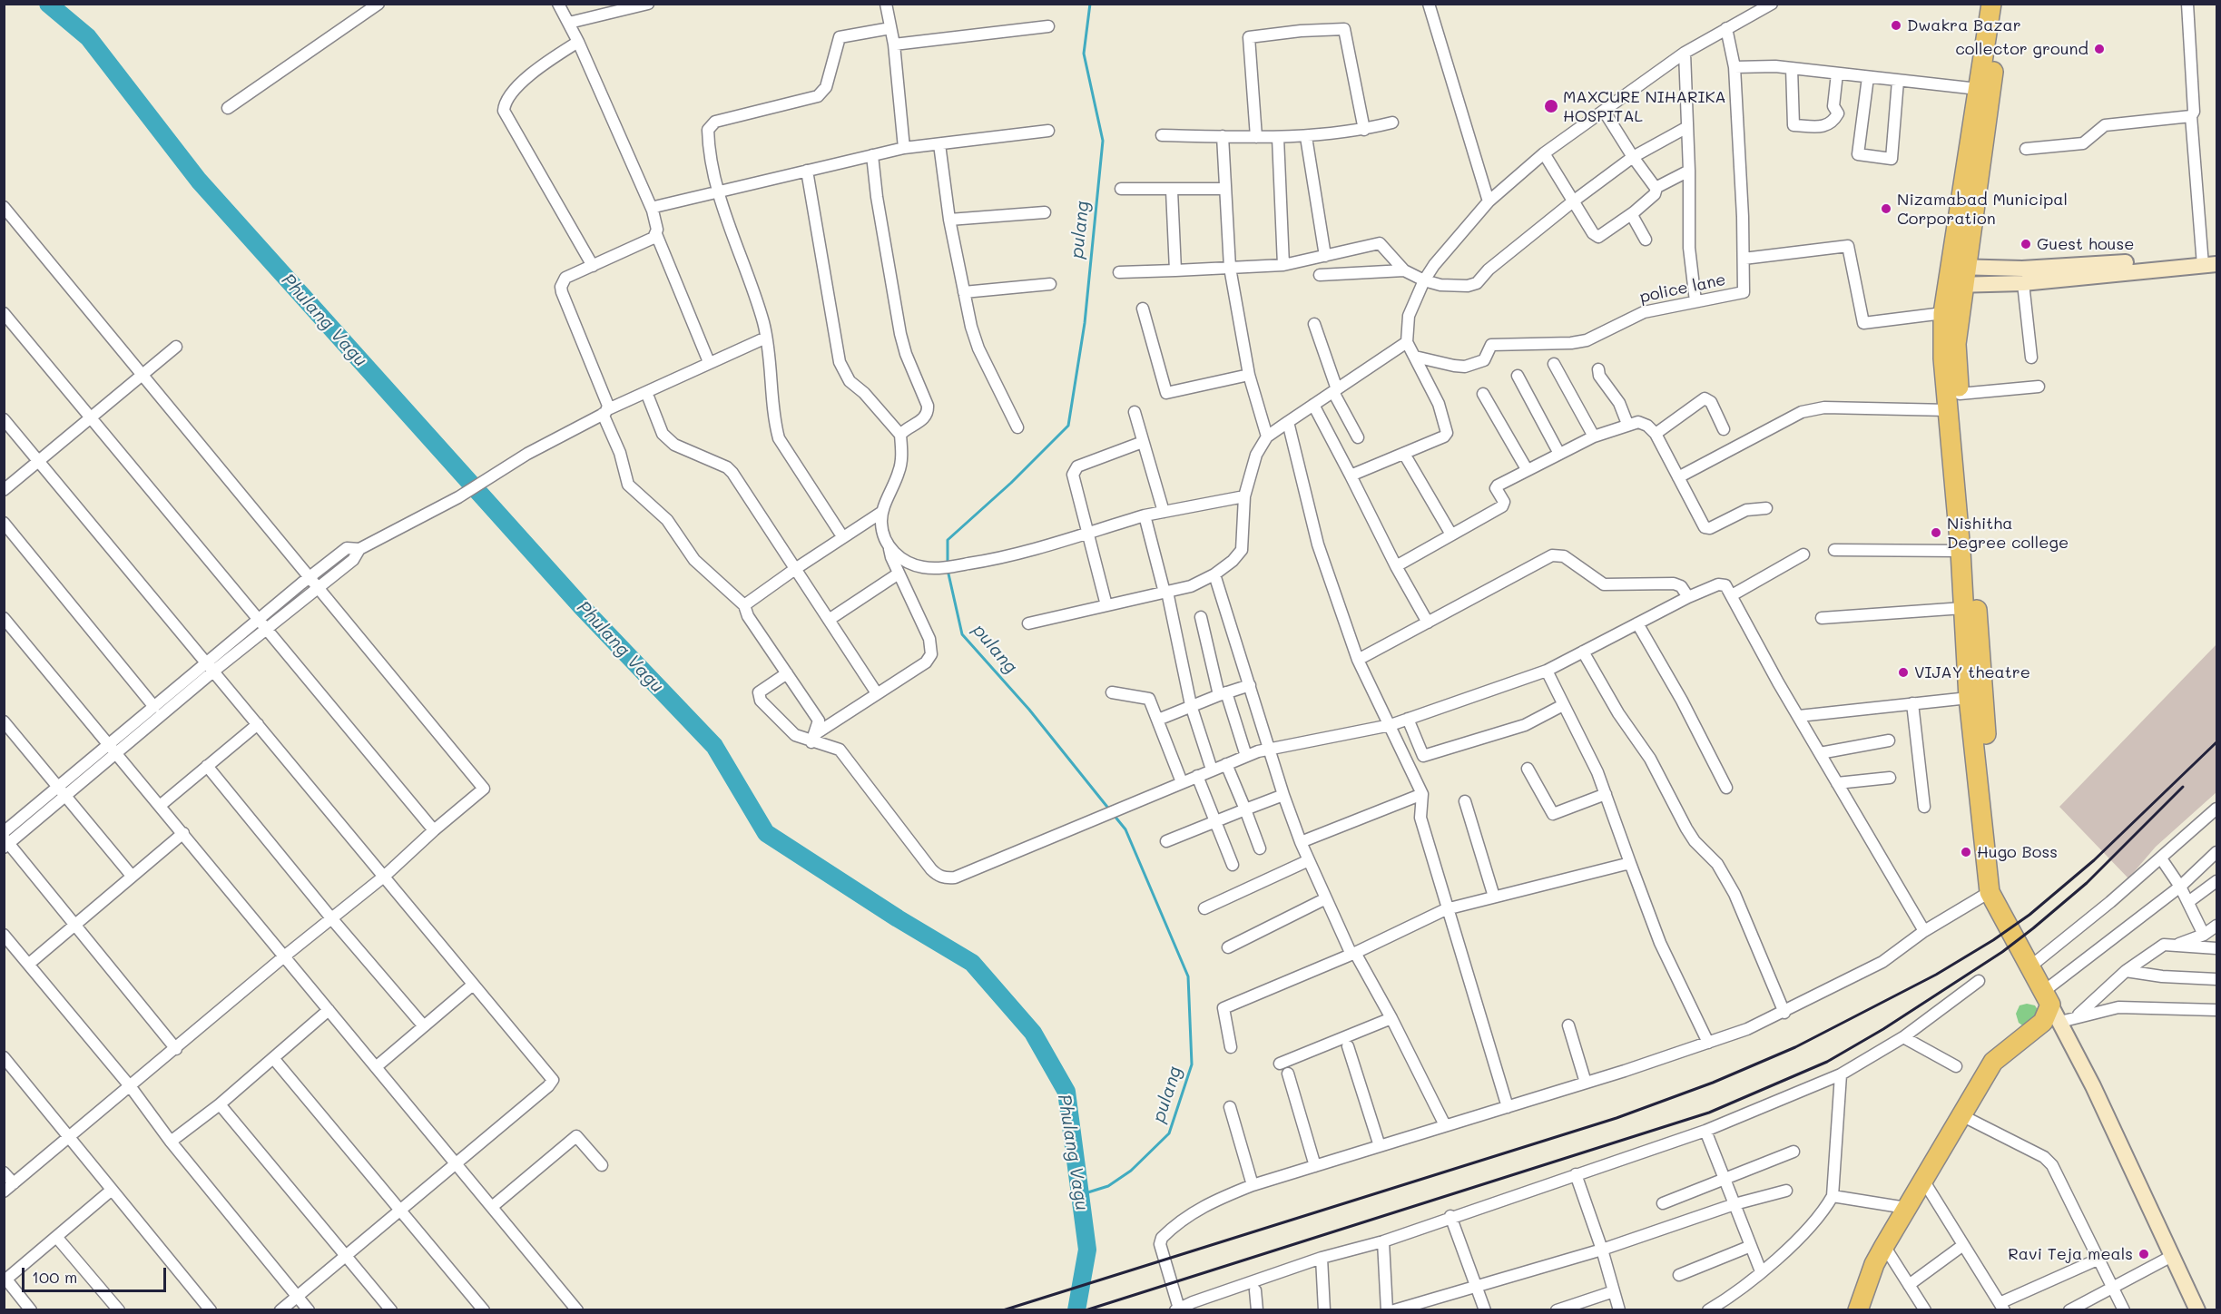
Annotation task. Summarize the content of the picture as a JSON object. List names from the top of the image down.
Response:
{
  "streets": {
    "street": ["police lane"]
  },
  "water": ["pulang", "Phulang Vagu"],
  "places": [
    "Dwakra Bazar",
    "collector ground",
    "MAXCURE NIHARIKA HOSPITAL",
    "Nizamabad Municipal Corporation",
    "Guest house",
    "Nishitha Degree college",
    "VIJAY theatre",
    "Hugo Boss",
    "Ravi Teja meals"
  ],
  "scale_bar": "100 m"
}
